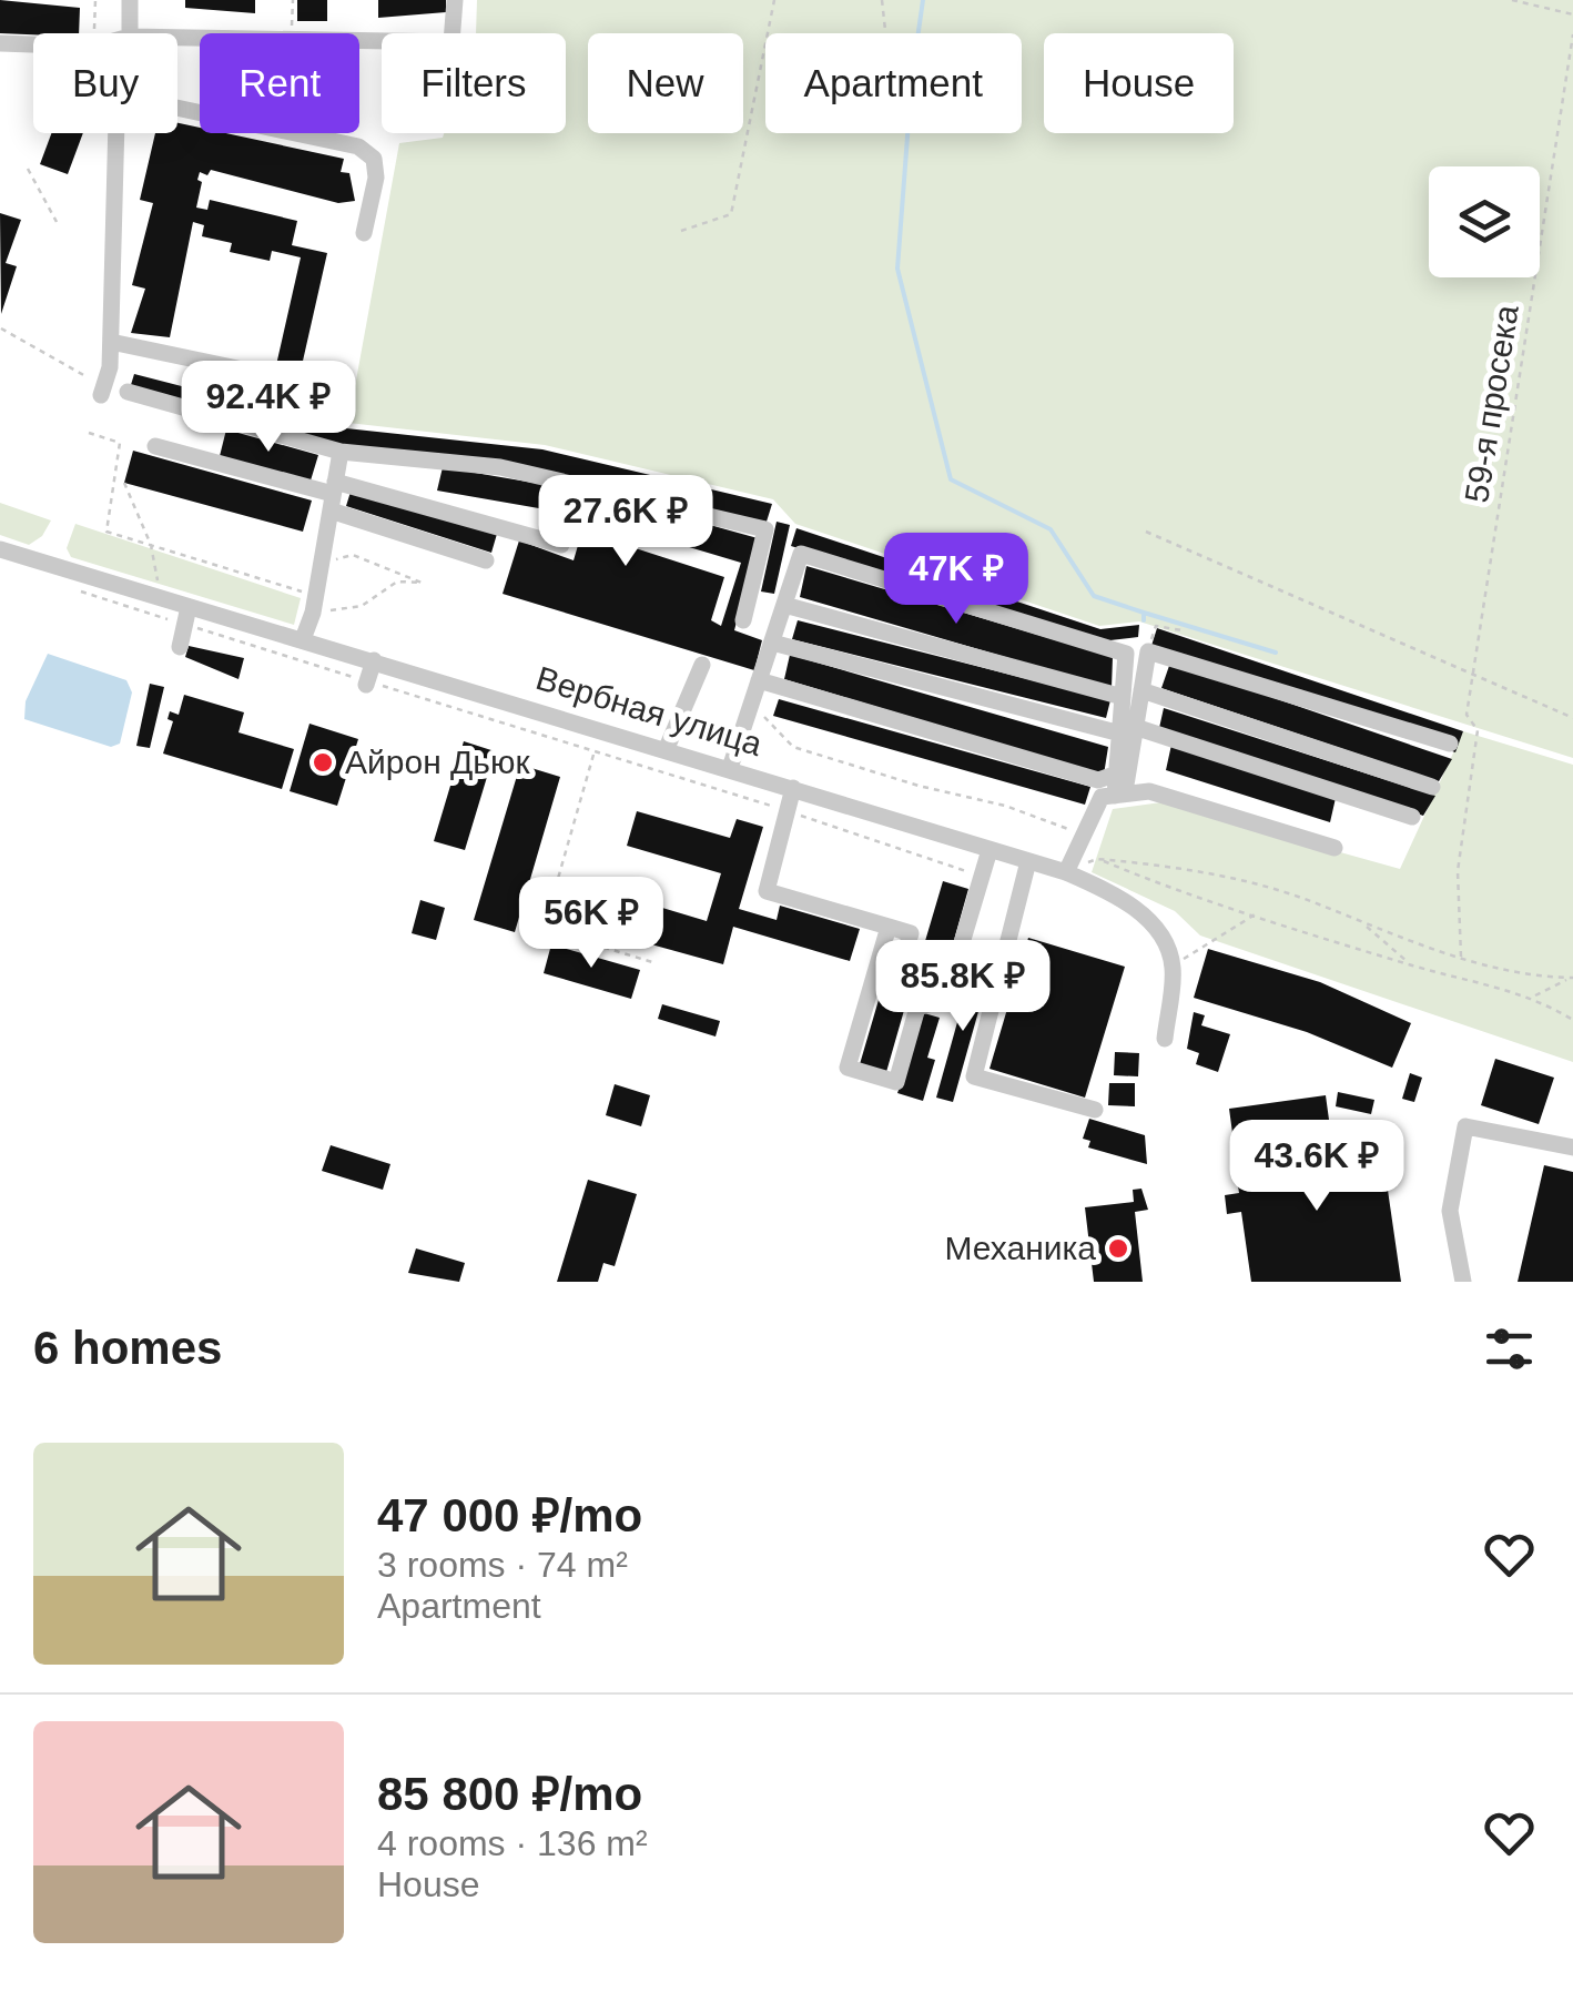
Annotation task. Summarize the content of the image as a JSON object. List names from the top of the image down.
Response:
{
  "streets": {
    "street": ["Вербная улица"],
    "path": ["59-я просека"]
  },
  "places": ["Айрон Дьюк", "Механика"],
  "page": {
    "chip": [
      "Buy",
      "Rent",
      "Filters",
      "New",
      "Apartment",
      "House"
    ],
    "price": [
      "92.4K ₽",
      "27.6K ₽",
      "47K ₽",
      "56K ₽",
      "85.8K ₽",
      "43.6K ₽"
    ],
    "heading": "6 homes",
    "list": [
      {
        "name": "47 000 ₽/mo",
        "note": "3 rooms · 74 m² · Apartment"
      },
      {
        "name": "85 800 ₽/mo",
        "note": "4 rooms · 136 m² · House"
      }
    ]
  }
}
